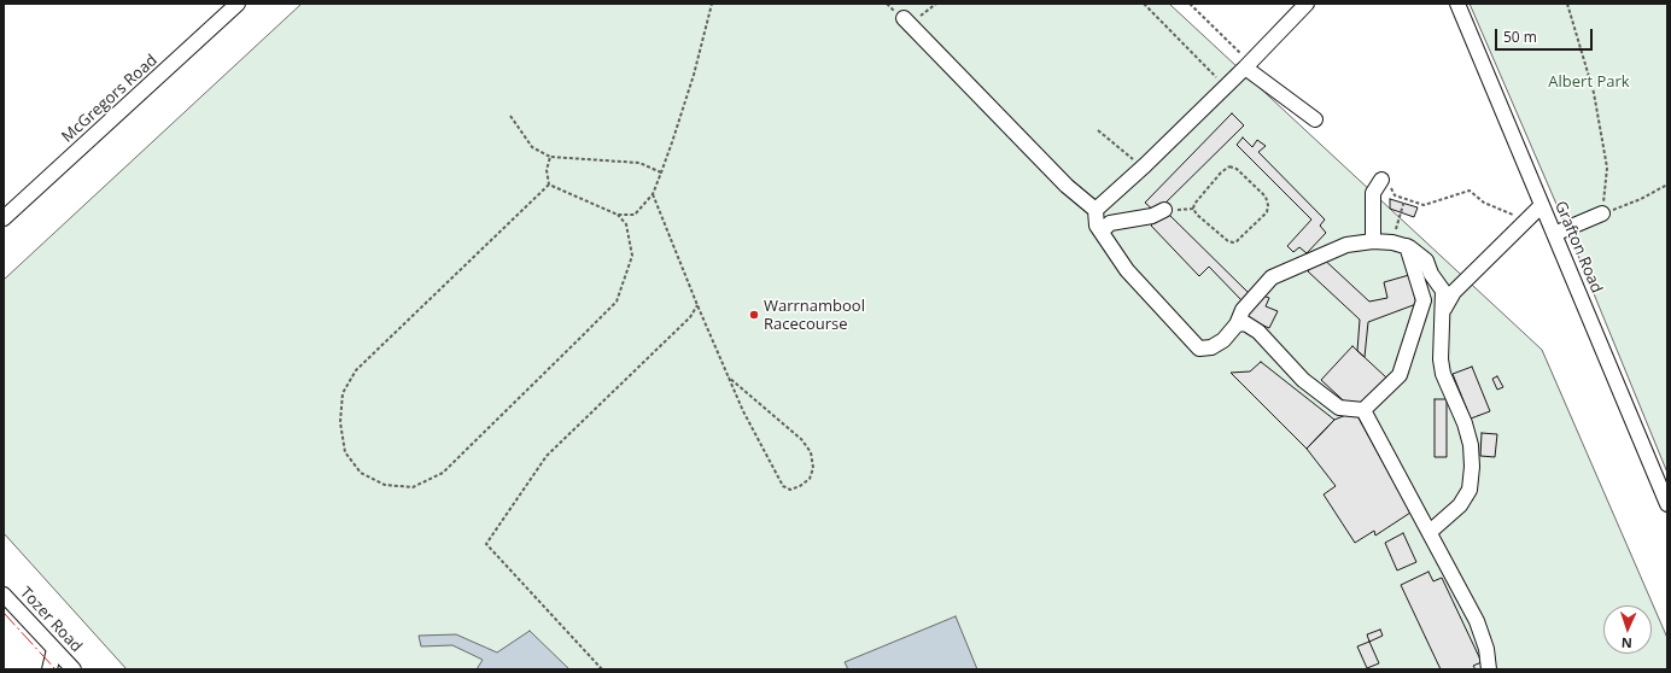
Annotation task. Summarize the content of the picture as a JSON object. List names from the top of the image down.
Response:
{
  "streets": {
    "street": ["McGregors Road", "Grafton Road", "Tozer Road"]
  },
  "parks": ["Albert Park"],
  "places": ["Warrnambool Racecourse"],
  "scale_bar": "50 m",
  "north": "bottom"
}
